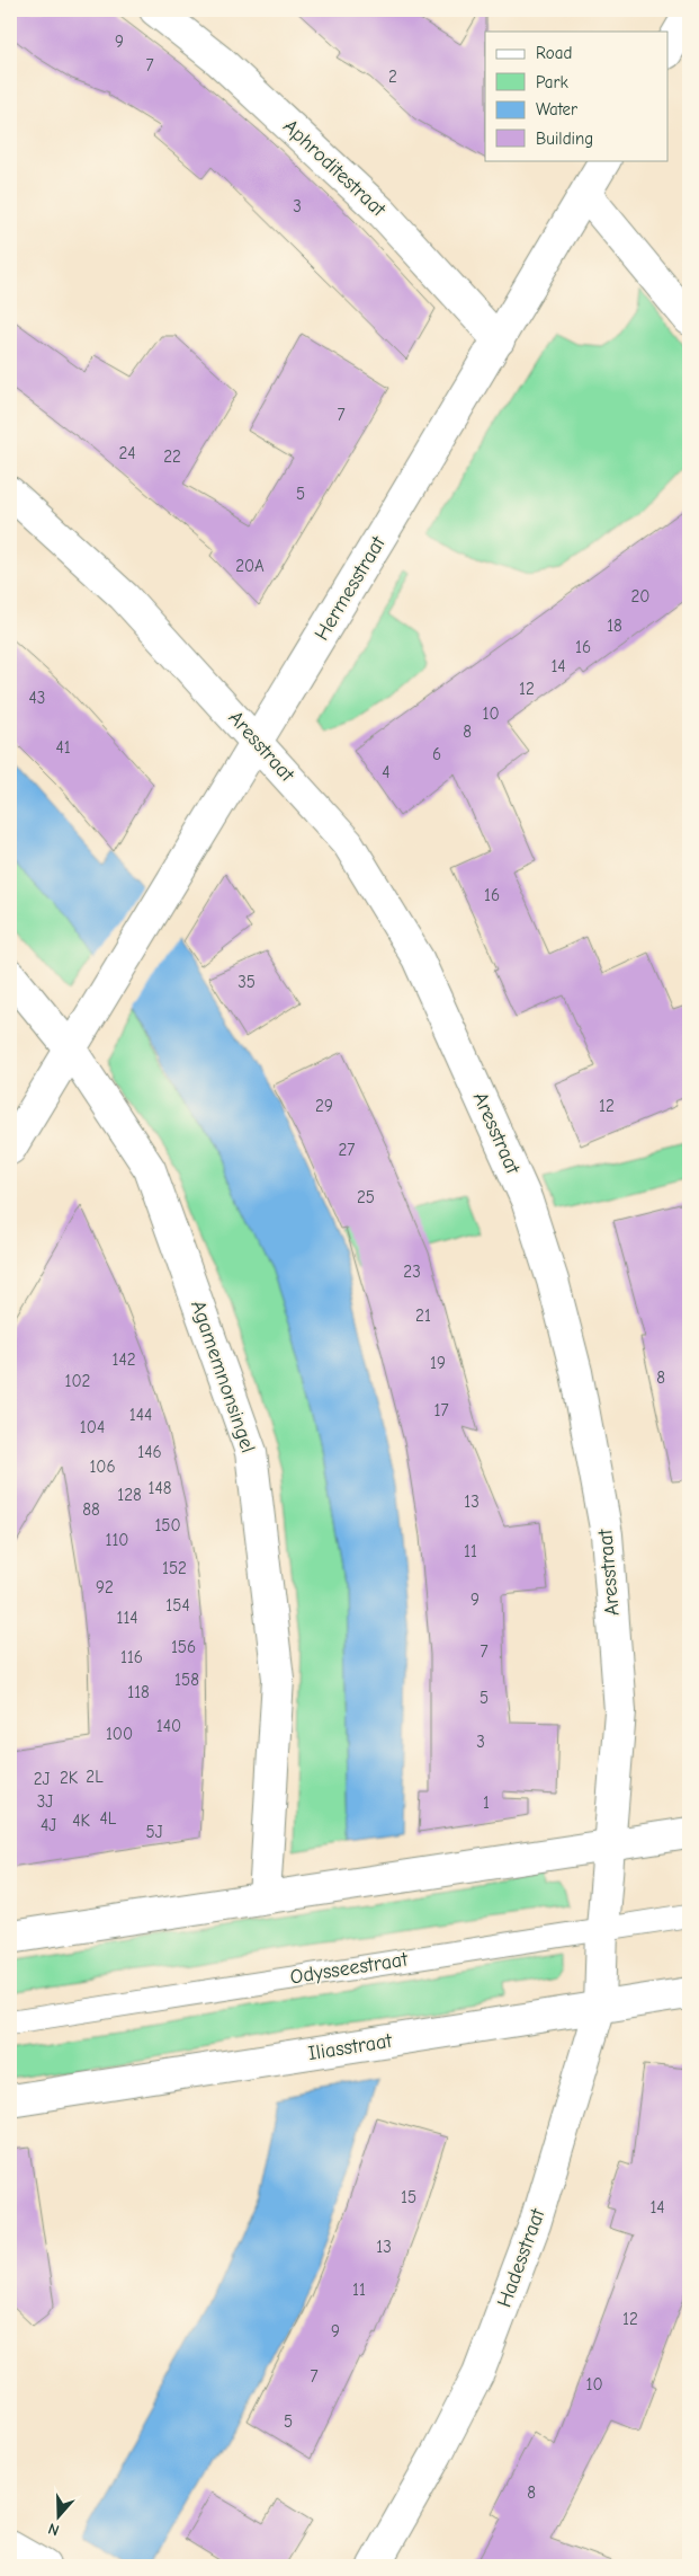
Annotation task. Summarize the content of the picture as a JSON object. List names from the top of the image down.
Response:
{
  "streets": {
    "street": [
      "Aphroditestraat",
      "Hermesstraat",
      "Aresstraat",
      "Agamemnonsingel",
      "Iliasstraat",
      "Hadesstraat"
    ],
    "lane": ["Odysseestraat"]
  },
  "crossings": [
    ["Aphroditestraat", "Hermesstraat"],
    ["Hermesstraat", "Aresstraat"],
    ["Hermesstraat", "Agamemnonsingel"],
    ["Aresstraat", "Odysseestraat"],
    ["Aresstraat", "Hadesstraat"],
    ["Odysseestraat", "Hadesstraat"],
    ["Iliasstraat", "Hadesstraat"]
  ],
  "house_numbers": [
    "9",
    "7",
    "2",
    "3",
    "7",
    "24",
    "22",
    "5",
    "20A",
    "20",
    "18",
    "16",
    "14",
    "12",
    "43",
    "10",
    "8",
    "41",
    "6",
    "4",
    "16",
    "35",
    "29",
    "12",
    "27",
    "25",
    "23",
    "21",
    "142",
    "19",
    "8",
    "102",
    "17",
    "144",
    "104",
    "146",
    "106",
    "148",
    "128",
    "13",
    "88",
    "150",
    "110",
    "11",
    "152",
    "92",
    "9",
    "154",
    "114",
    "156",
    "7",
    "116",
    "158",
    "118",
    "5",
    "140",
    "100",
    "3",
    "2L",
    "2K",
    "2J",
    "3J",
    "1",
    "4L",
    "4K",
    "4J",
    "5J",
    "15",
    "14",
    "13",
    "11",
    "12",
    "9",
    "7",
    "10",
    "5",
    "8"
  ],
  "legend": [
    "Road",
    "Park",
    "Water",
    "Building"
  ],
  "north": "bottom"
}
